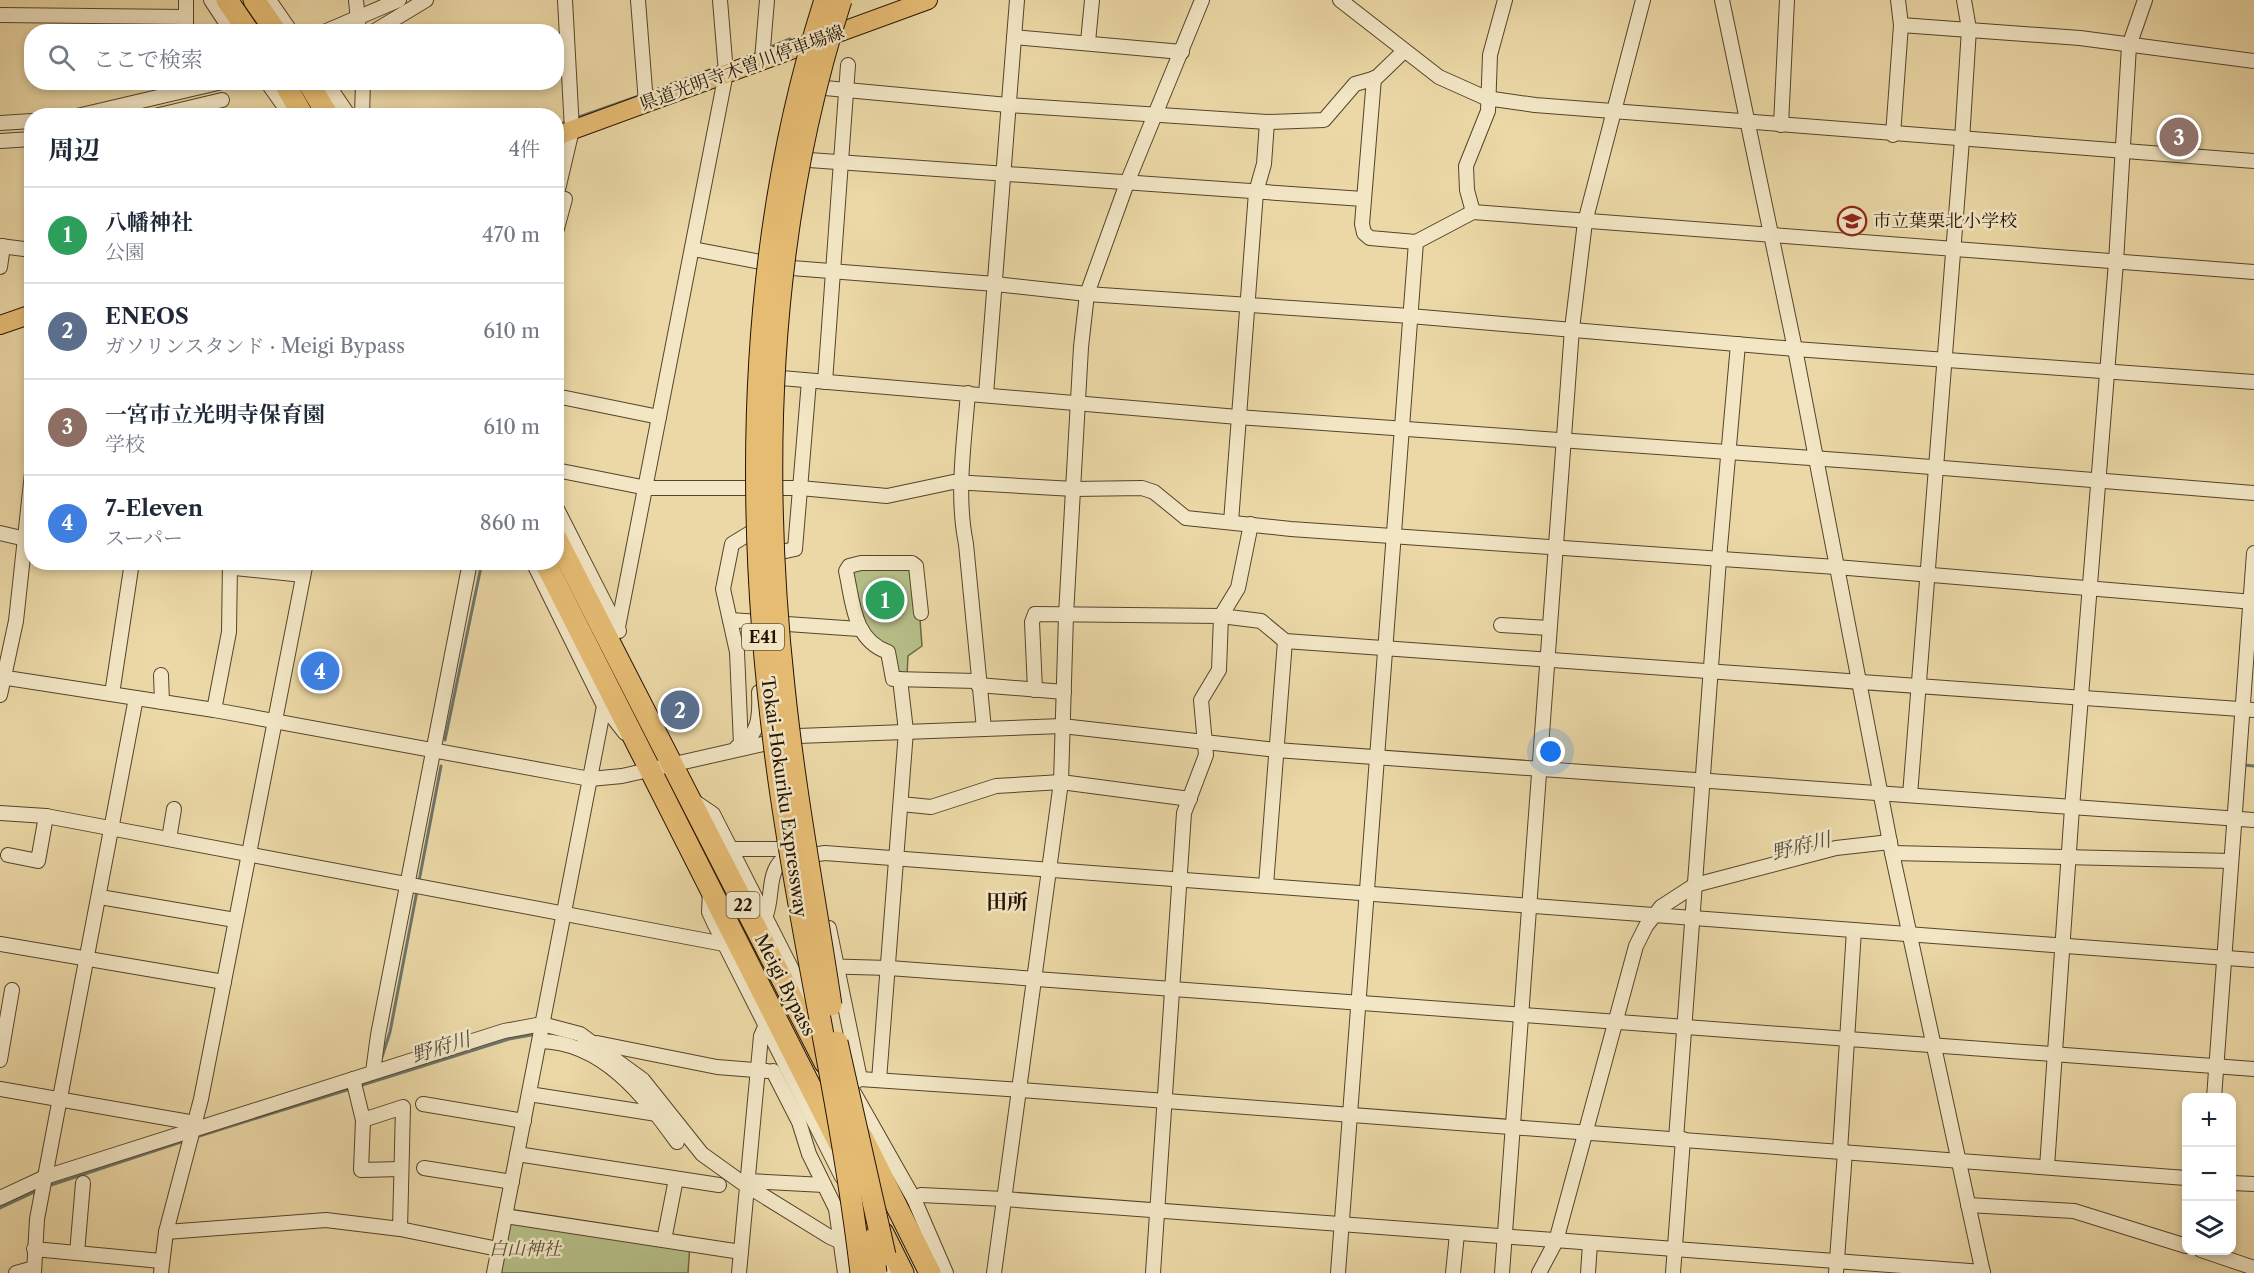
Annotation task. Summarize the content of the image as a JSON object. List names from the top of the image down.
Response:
{
  "streets": {
    "highway": [
      "E41",
      "Tokai-Hokuriku Expressway",
      "22",
      "Meigi Bypass"
    ],
    "main road": ["県道光明寺木曽川停車場線"]
  },
  "districts": ["田所"],
  "water": ["野府川"],
  "parks": ["白山神社"],
  "places": {
    "school or university": ["市立葉栗北小学校"]
  },
  "page": {
    "search": "ここで検索",
    "heading": ["周辺", "4件"],
    "pins": [
      "3",
      "1",
      "4",
      "2"
    ],
    "list": [
      {
        "mark": "1",
        "name": "八幡神社",
        "note": "公園",
        "value": "470 m"
      },
      {
        "mark": "2",
        "name": "ENEOS",
        "note": "ガソリンスタンド · Meigi Bypass",
        "value": "610 m"
      },
      {
        "mark": "3",
        "name": "一宮市立光明寺保育園",
        "note": "学校",
        "value": "610 m"
      },
      {
        "mark": "4",
        "name": "7-Eleven",
        "note": "スーパー",
        "value": "860 m"
      }
    ],
    "map_buttons": ["+", "−"]
  }
}
